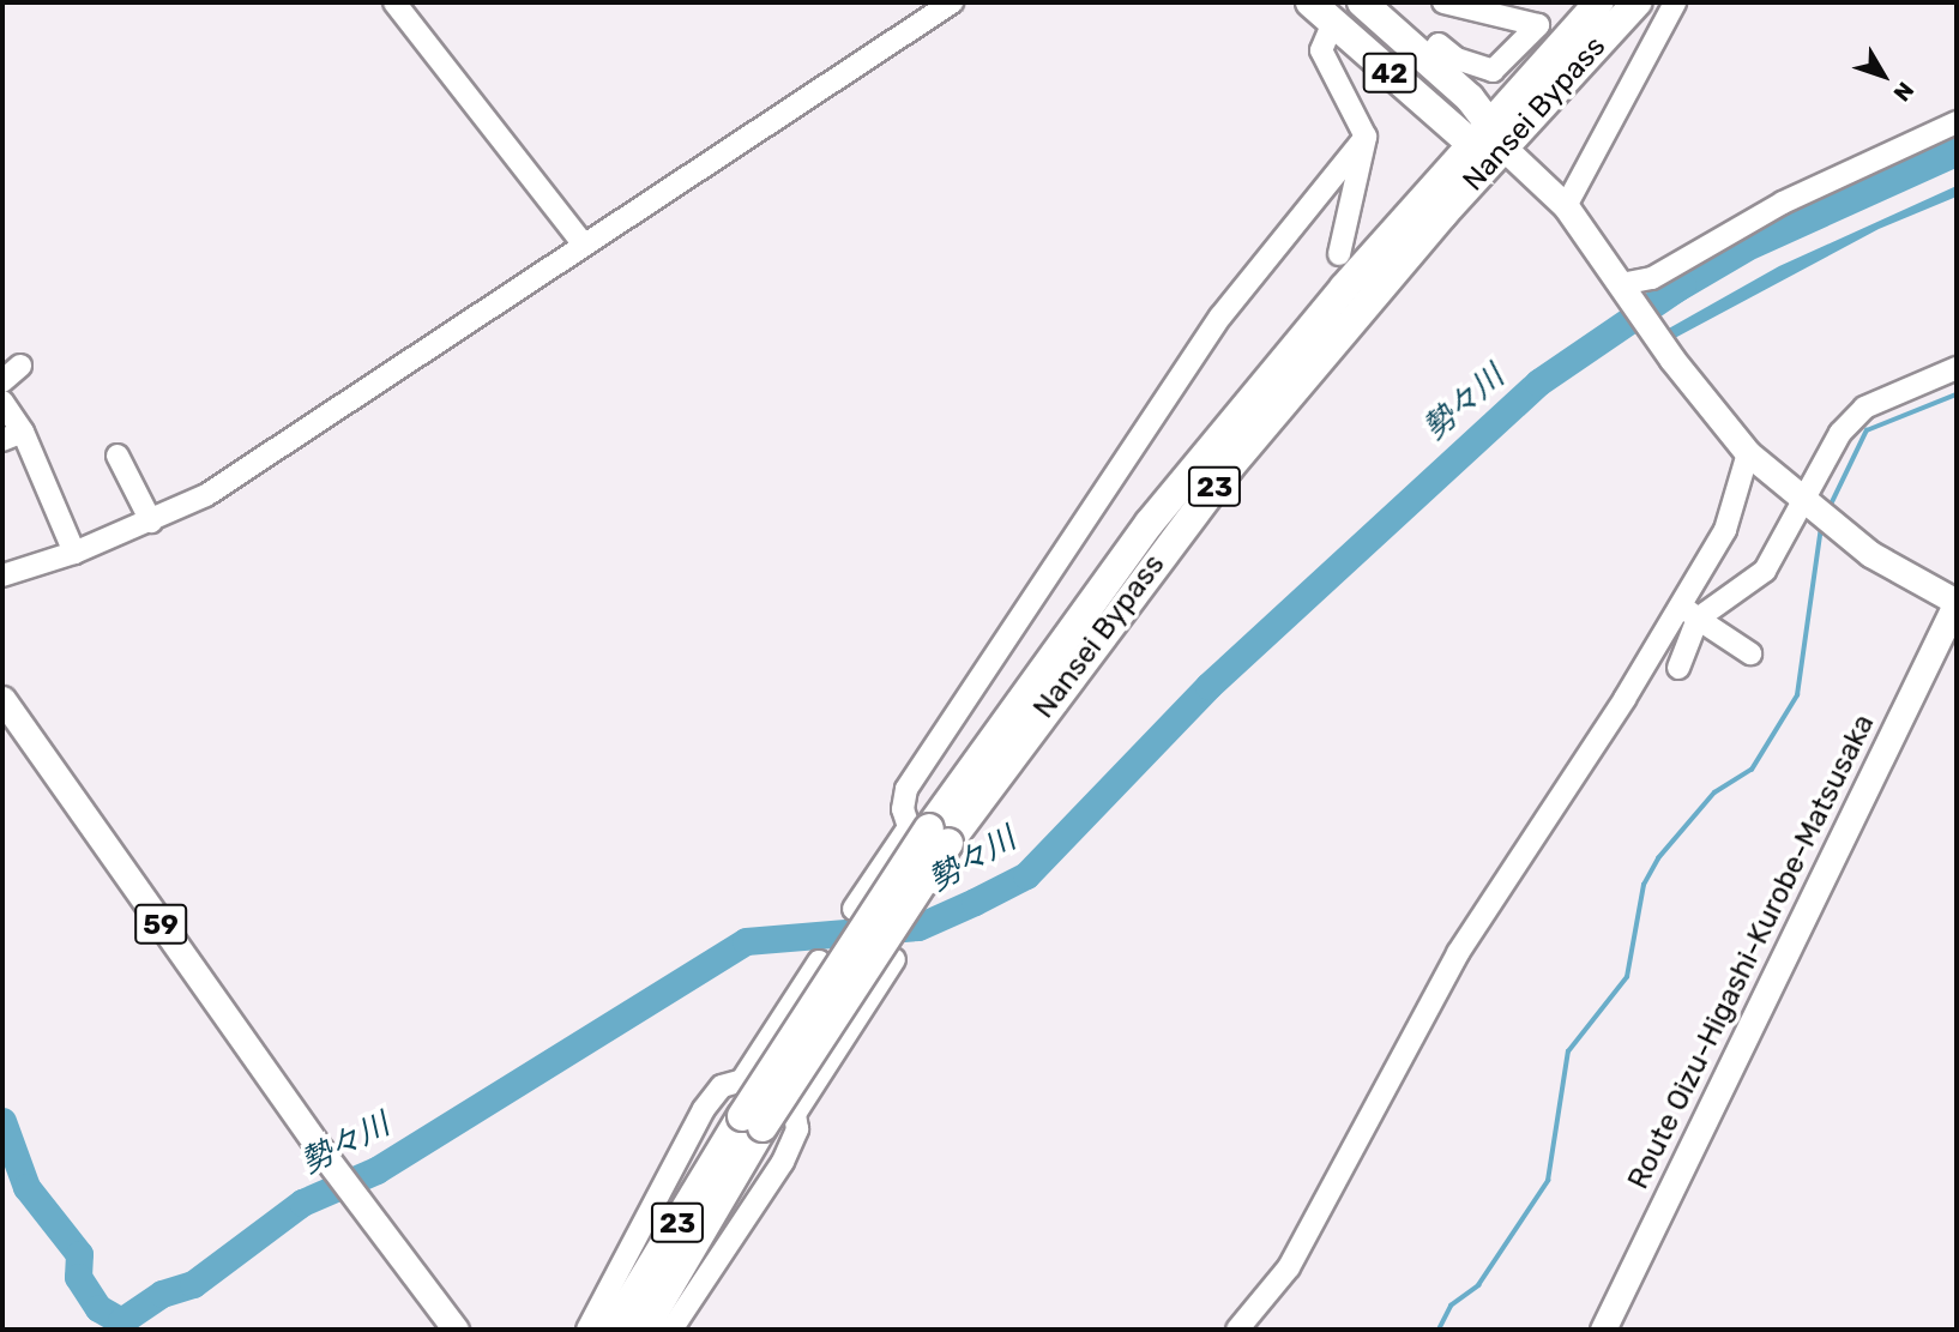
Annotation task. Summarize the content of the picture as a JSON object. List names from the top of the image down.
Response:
{
  "streets": {
    "highway": ["42", "Nansei Bypass", "23"],
    "main road": ["59", "Route Oizu-Higashi-Kurobe-Matsusaka"]
  },
  "crossings": [
    ["42", "Nansei Bypass"],
    ["42", "Route Oizu-Higashi-Kurobe-Matsusaka"],
    ["Nansei Bypass", "Route Oizu-Higashi-Kurobe-Matsusaka"]
  ],
  "water": ["勢々川"],
  "north": "bottom right"
}
